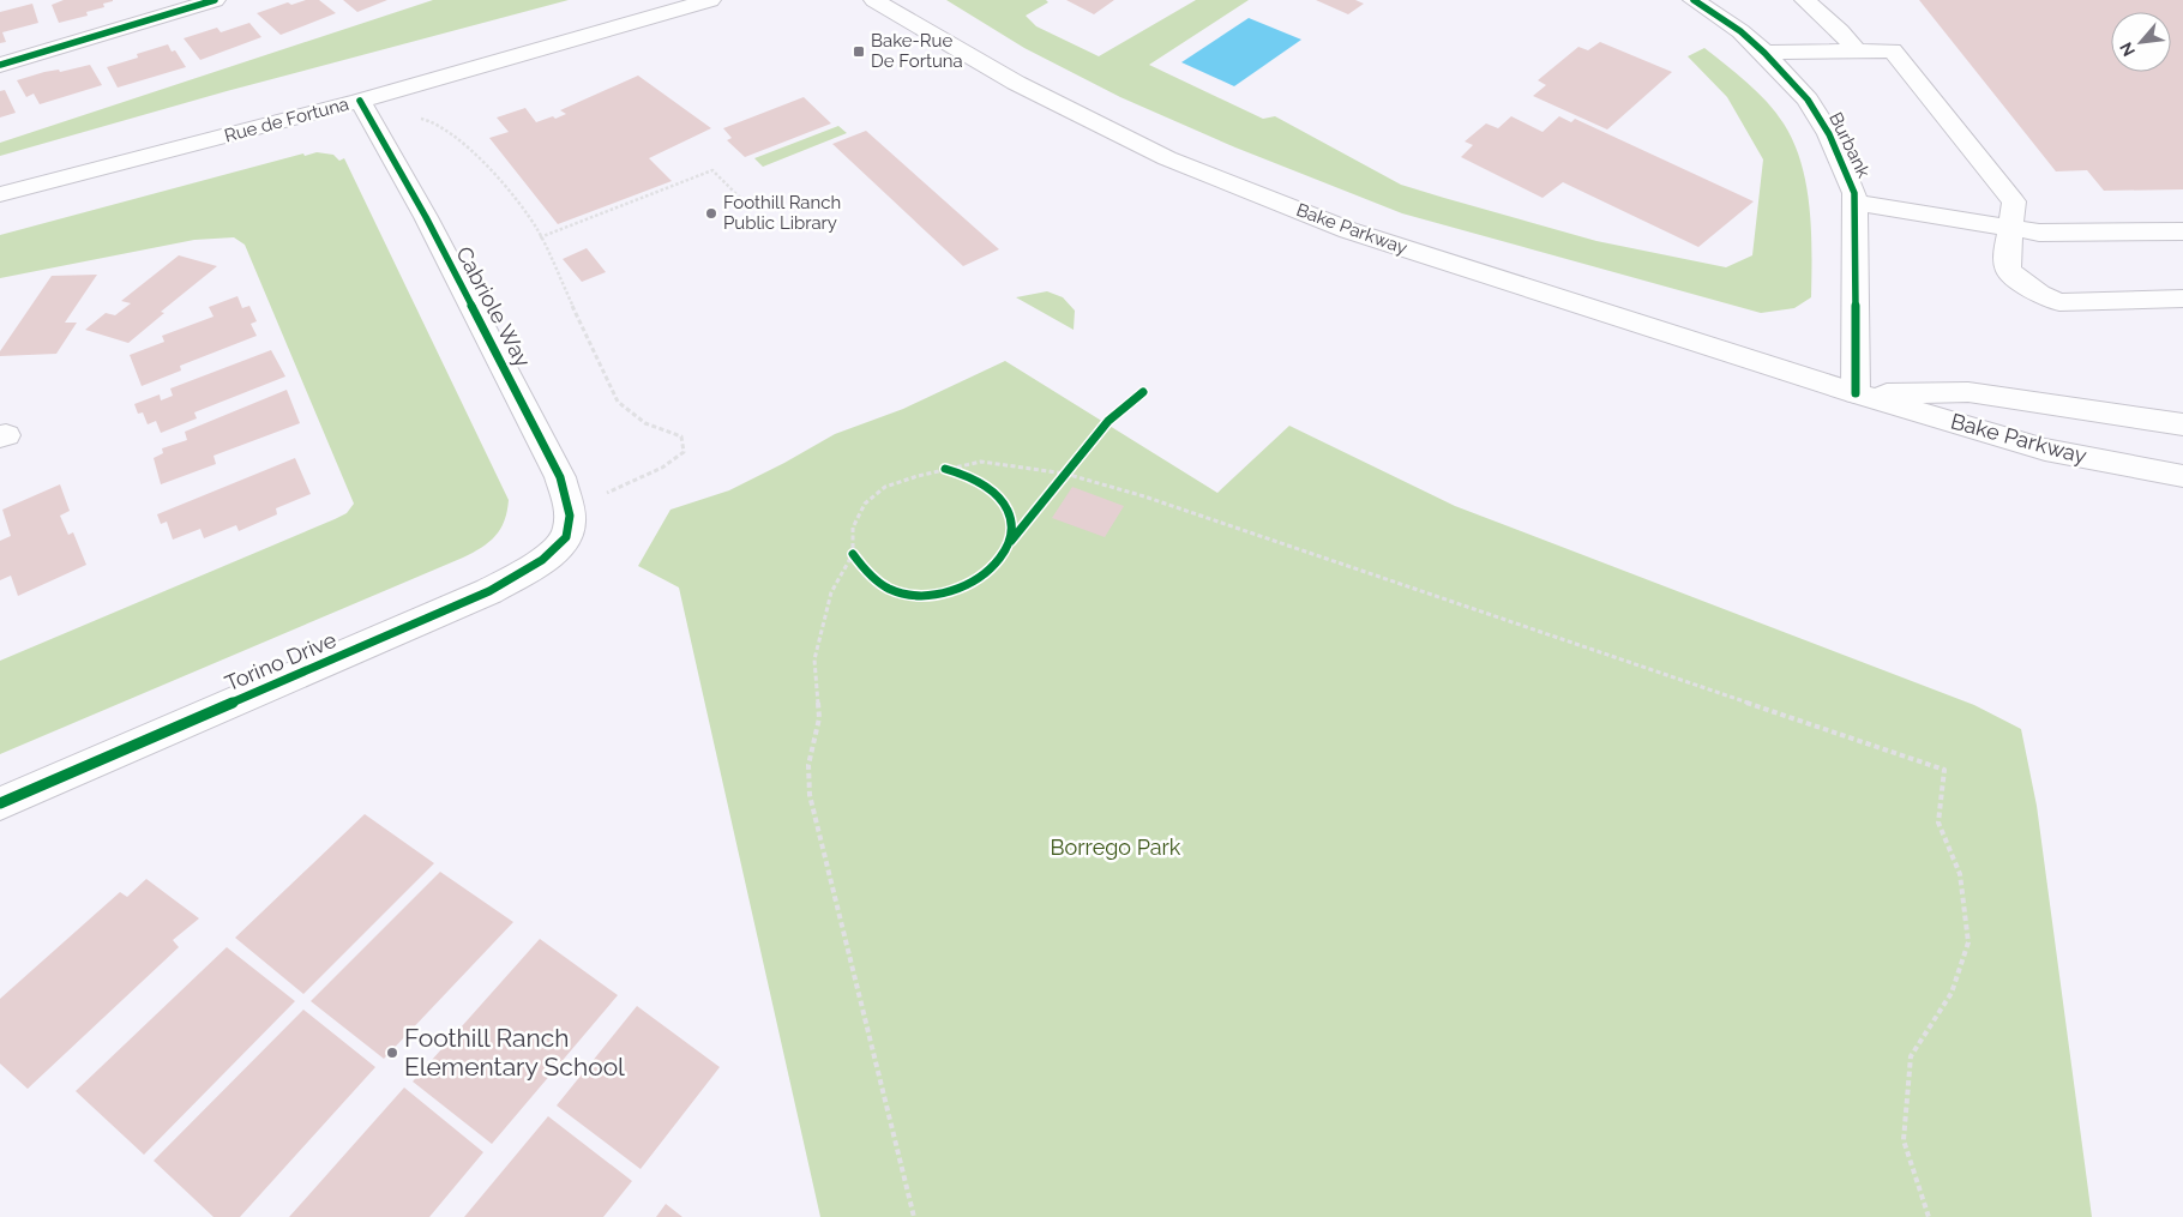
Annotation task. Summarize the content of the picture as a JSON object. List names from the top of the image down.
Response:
{
  "streets": {
    "street": [
      "Rue de Fortuna",
      "Burbank",
      "Bake Parkway",
      "Cabriole Way",
      "Torino Drive"
    ]
  },
  "crossings": [
    ["Rue de Fortuna", "Cabriole Way"],
    ["Burbank", "Bake Parkway"],
    ["Cabriole Way", "Torino Drive"]
  ],
  "parks": ["Borrego Park"],
  "places": {
    "transit": ["Bake-Rue De Fortuna"],
    "other": ["Foothill Ranch Public Library", "Foothill Ranch Elementary School"]
  },
  "north": "bottom left"
}
